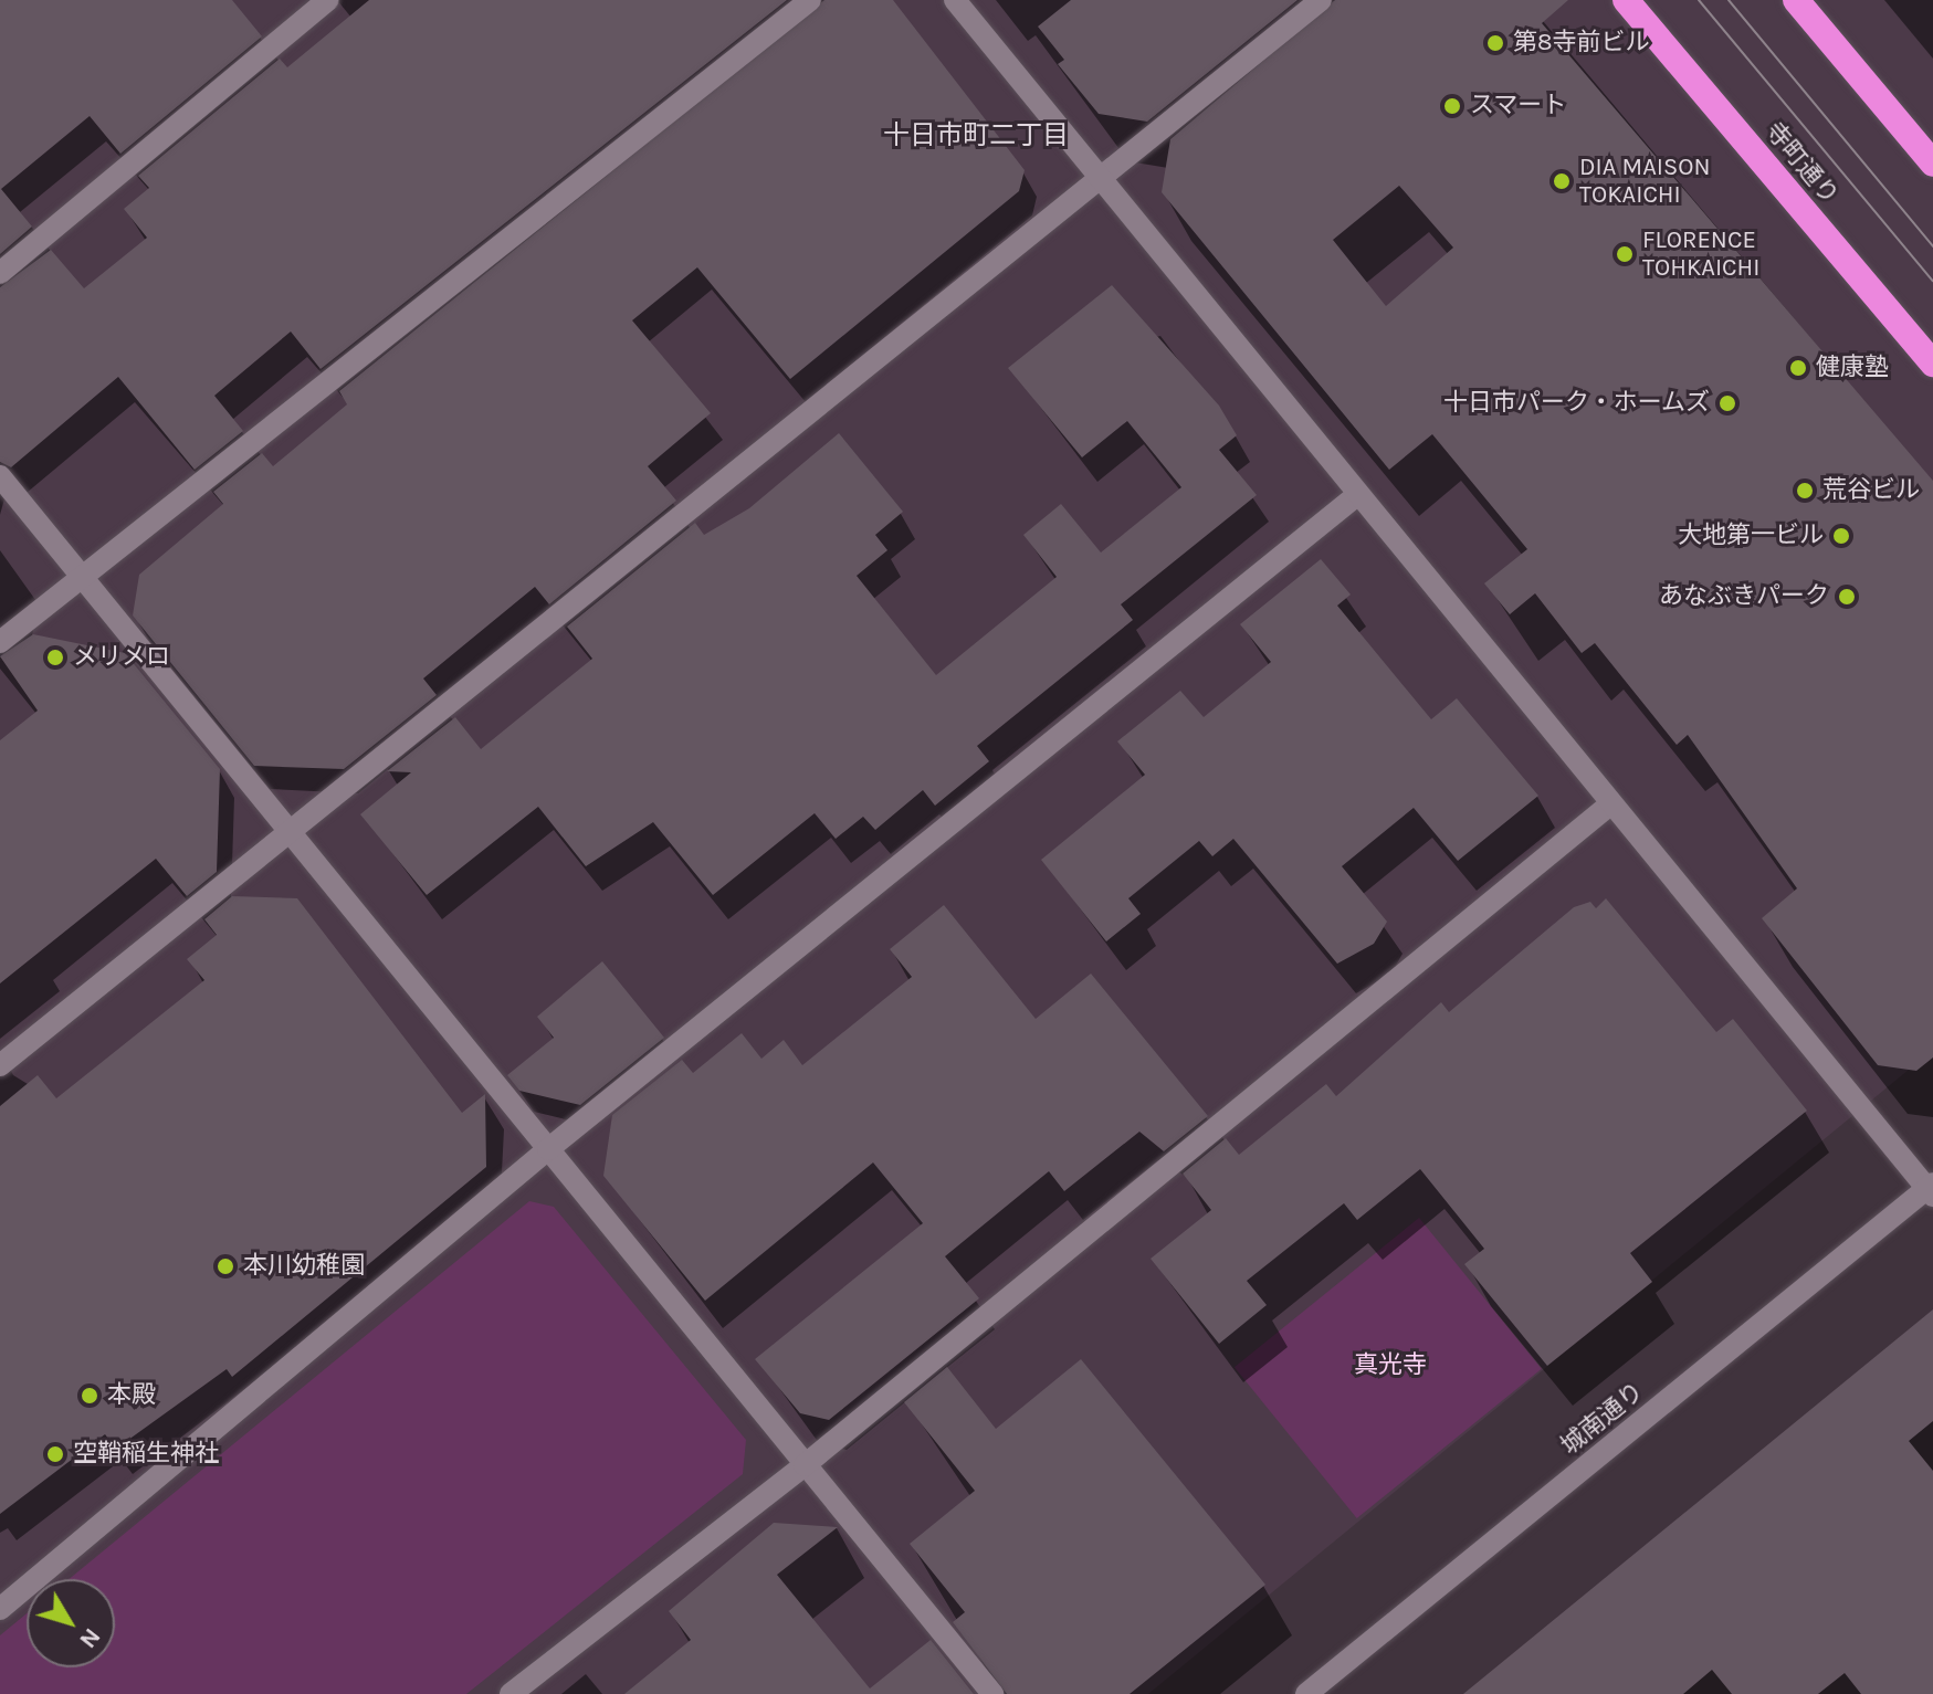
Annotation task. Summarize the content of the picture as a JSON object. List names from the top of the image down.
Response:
{
  "streets": {
    "highway": ["寺町通り"],
    "street": ["城南通り"]
  },
  "districts": ["十日市町二丁目"],
  "parks": ["真光寺"],
  "places": [
    "第8寺前ビル",
    "スマート",
    "DIA MAISON TOKAICHI",
    "FLORENCE TOHKAICHI",
    "健康塾",
    "十日市パーク・ホームズ",
    "荒谷ビル",
    "大地第一ビル",
    "あなぶきパーク",
    "メリメロ",
    "本川幼稚園",
    "本殿",
    "空鞘稲生神社"
  ],
  "north": "bottom right"
}
